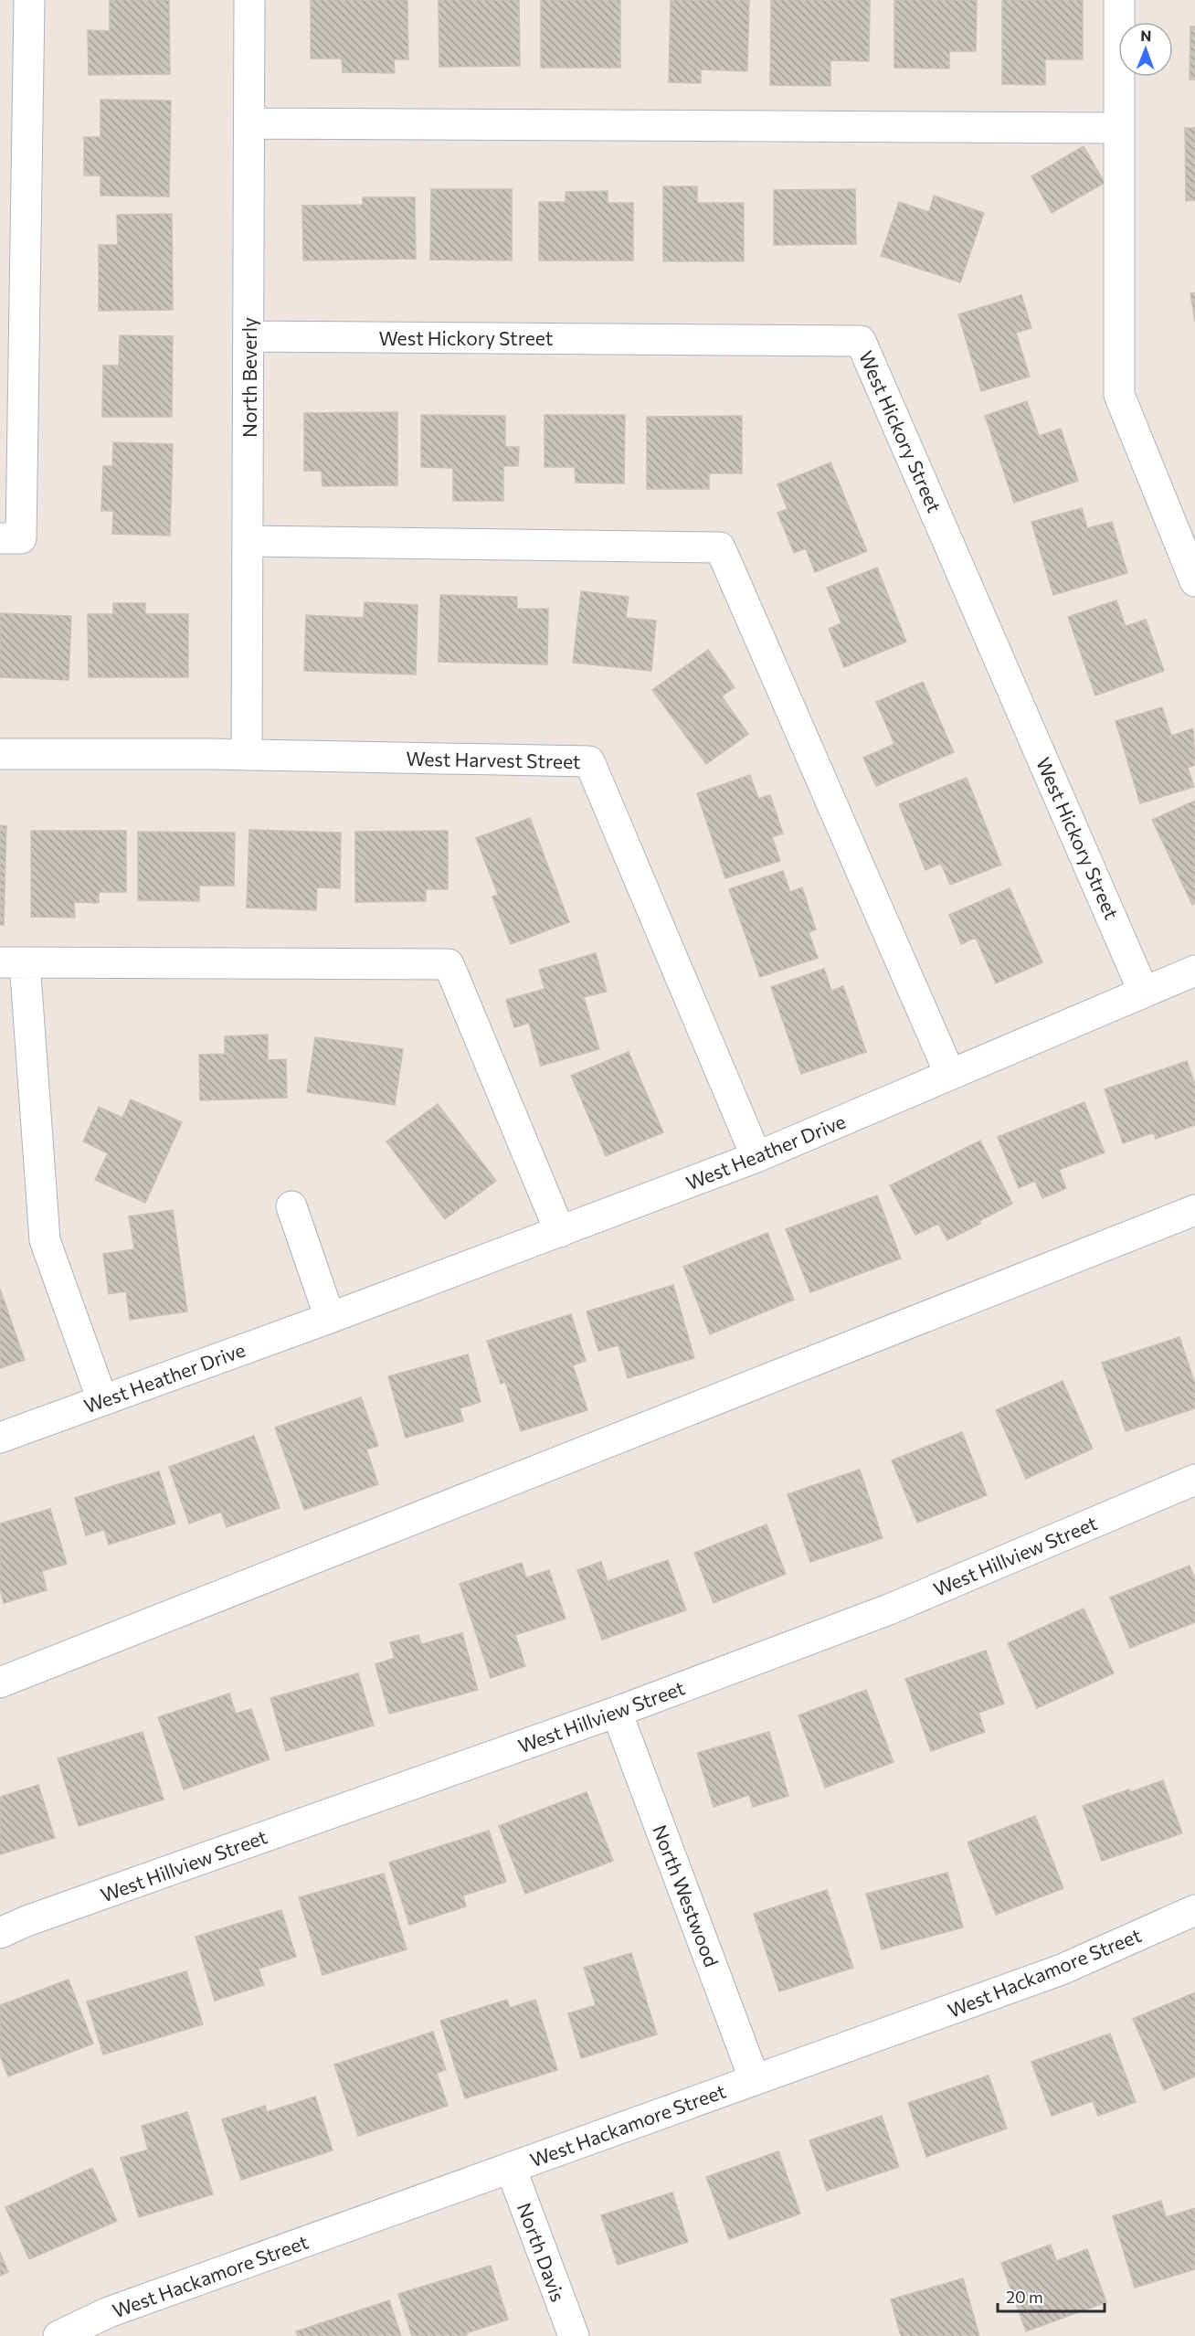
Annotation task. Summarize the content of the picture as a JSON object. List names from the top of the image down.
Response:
{
  "streets": {
    "street": [
      "West Hickory Street",
      "North Beverly",
      "West Harvest Street",
      "West Heather Drive",
      "West Hillview Street",
      "North Westwood",
      "West Hackamore Street",
      "North Davis"
    ]
  },
  "crossings": [
    ["West Hickory Street", "North Beverly"],
    ["West Hickory Street", "West Heather Drive"],
    ["North Beverly", "West Harvest Street"],
    ["West Harvest Street", "West Heather Drive"],
    ["West Hillview Street", "North Westwood"],
    ["North Westwood", "West Hackamore Street"],
    ["West Hackamore Street", "North Davis"]
  ],
  "scale_bar": "20 m",
  "north": "top"
}
